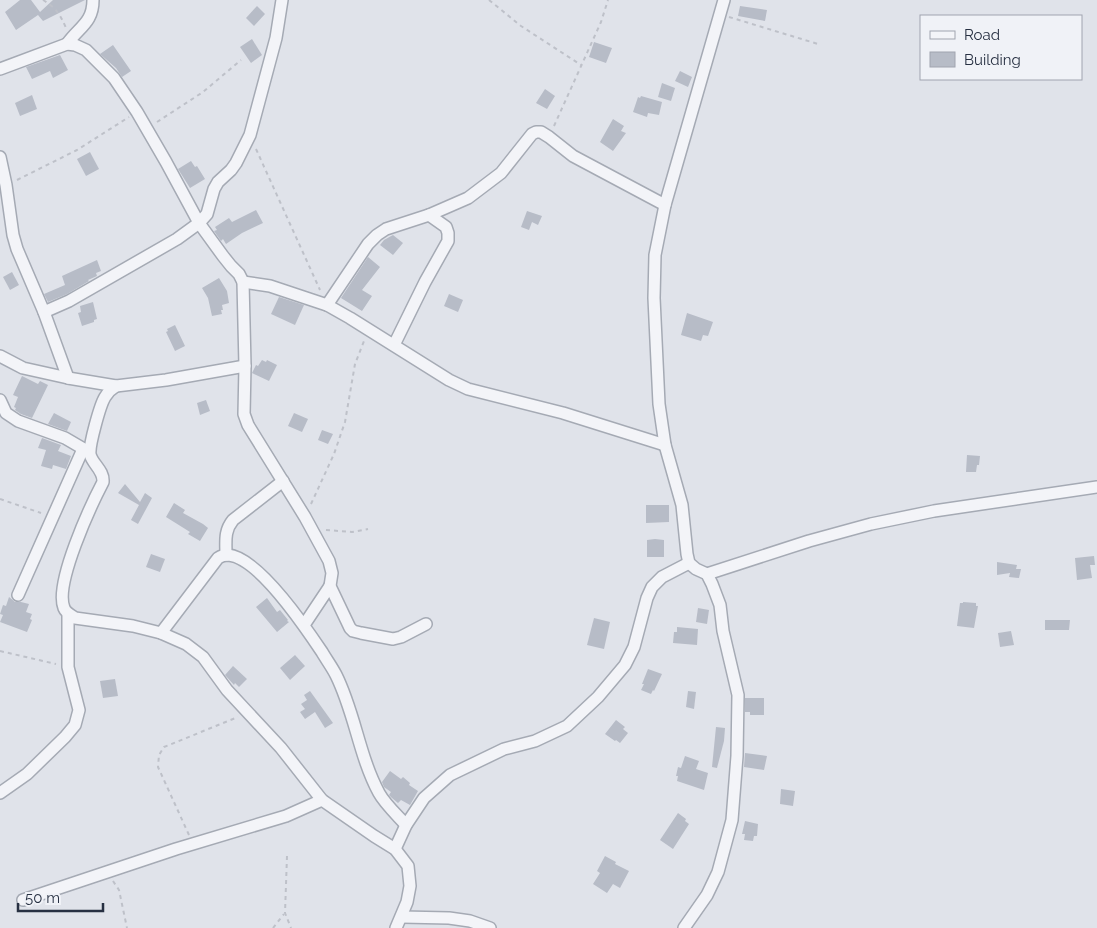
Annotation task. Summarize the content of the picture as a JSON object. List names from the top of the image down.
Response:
{
  "legend": ["Road", "Building"],
  "scale_bar": "50 m"
}
